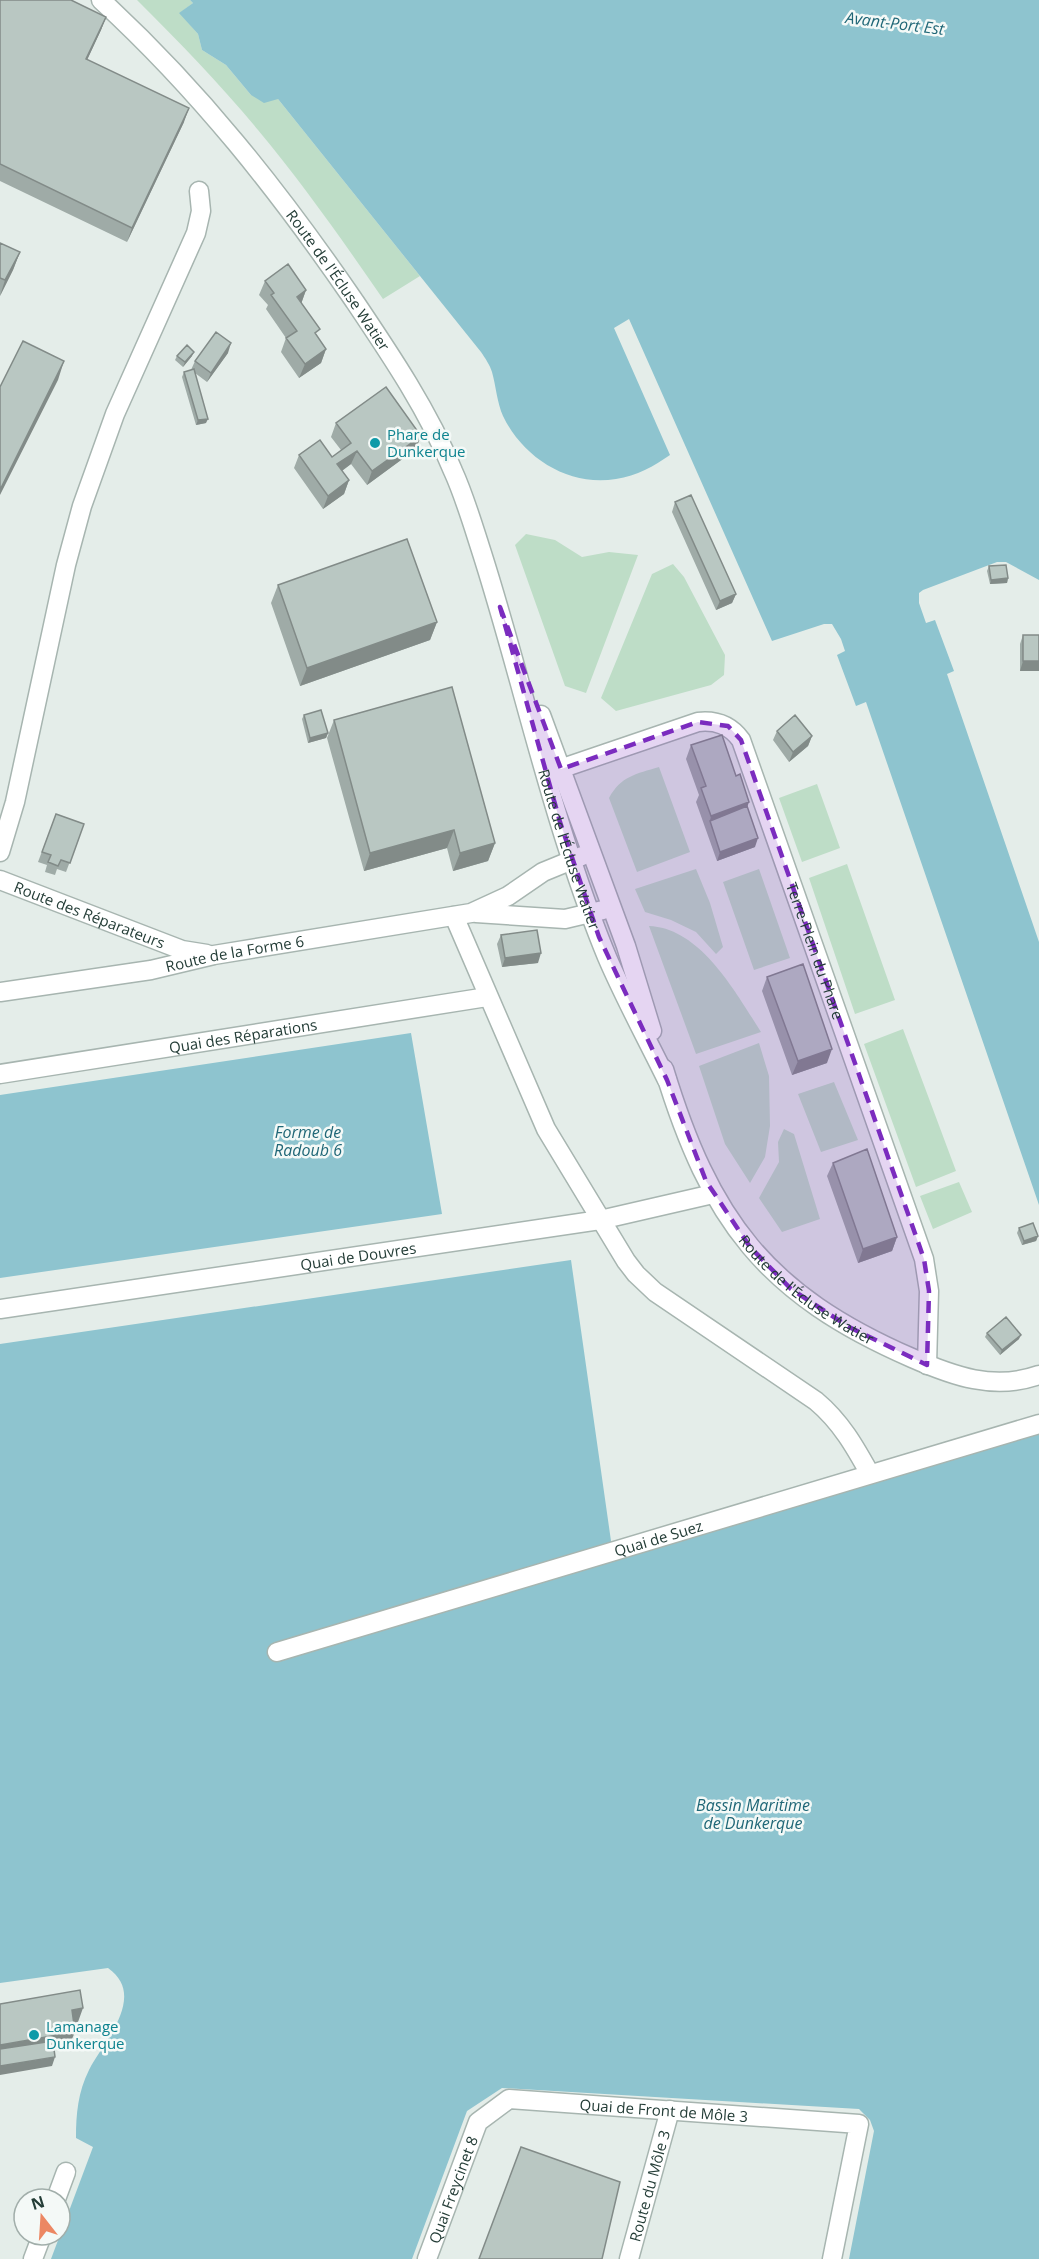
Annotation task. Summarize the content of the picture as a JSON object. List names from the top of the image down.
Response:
{
  "streets": {
    "street": [
      "Route de l'Écluse Watier",
      "Route des Réparateurs",
      "Terre-Plein du Phare",
      "Route de la Forme 6",
      "Quai des Réparations",
      "Quai de Douvres",
      "Quai de Suez",
      "Quai de Front de Môle 3",
      "Route du Môle 3",
      "Quai Freycinet 8"
    ]
  },
  "crossings": [
    ["Route de l'Écluse Watier", "Terre-Plein du Phare"],
    ["Route de l'Écluse Watier", "Route de la Forme 6"],
    ["Route de l'Écluse Watier", "Quai de Douvres"],
    ["Route des Réparateurs", "Route de la Forme 6"],
    ["Quai de Front de Môle 3", "Route du Môle 3"],
    ["Quai de Front de Môle 3", "Quai Freycinet 8"]
  ],
  "water": ["Avant-Port Est", "Forme de Radoub 6", "Bassin Maritime de Dunkerque"],
  "places": ["Phare de Dunkerque", "Lamanage Dunkerque"],
  "north": "top"
}
